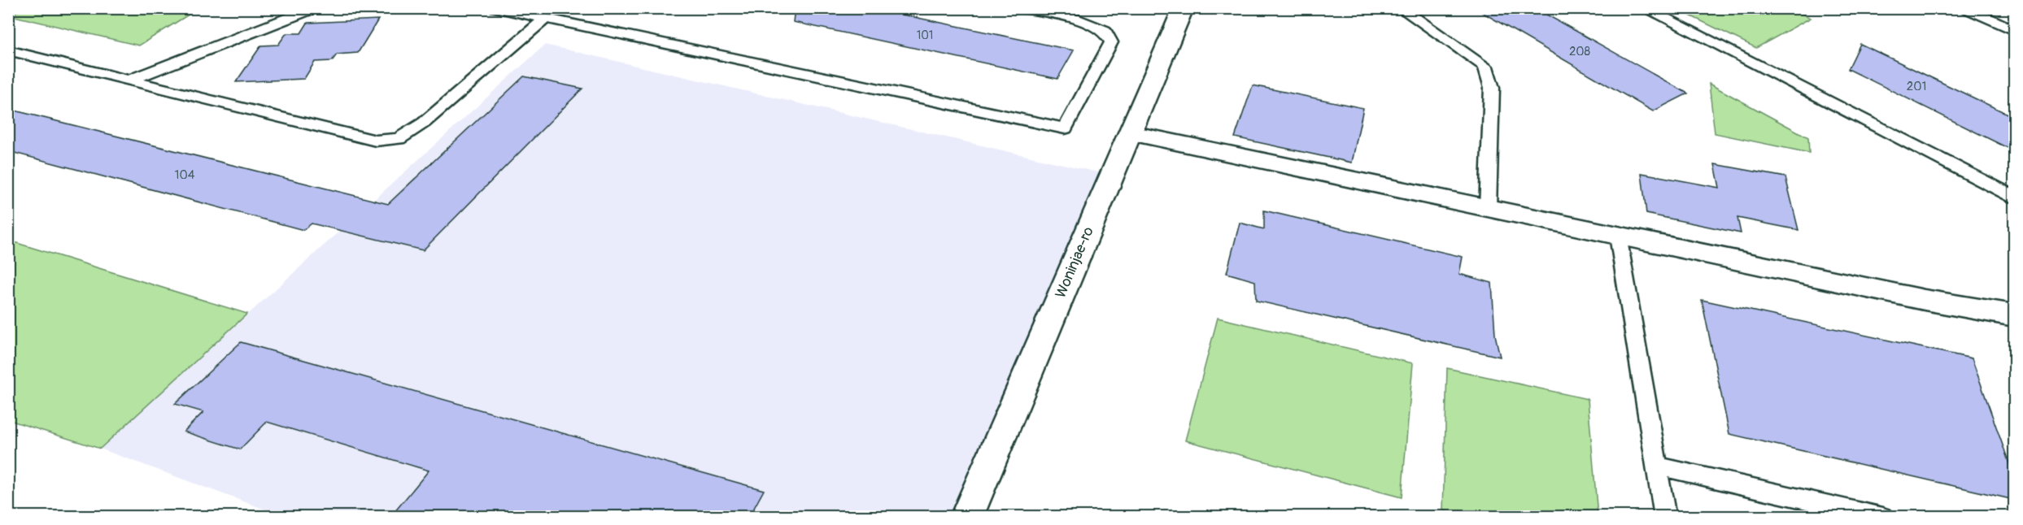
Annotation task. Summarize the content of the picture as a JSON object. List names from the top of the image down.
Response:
{
  "streets": {
    "street": ["Woninjae-ro"]
  },
  "house_numbers": [
    "101",
    "208",
    "201",
    "104"
  ]
}
